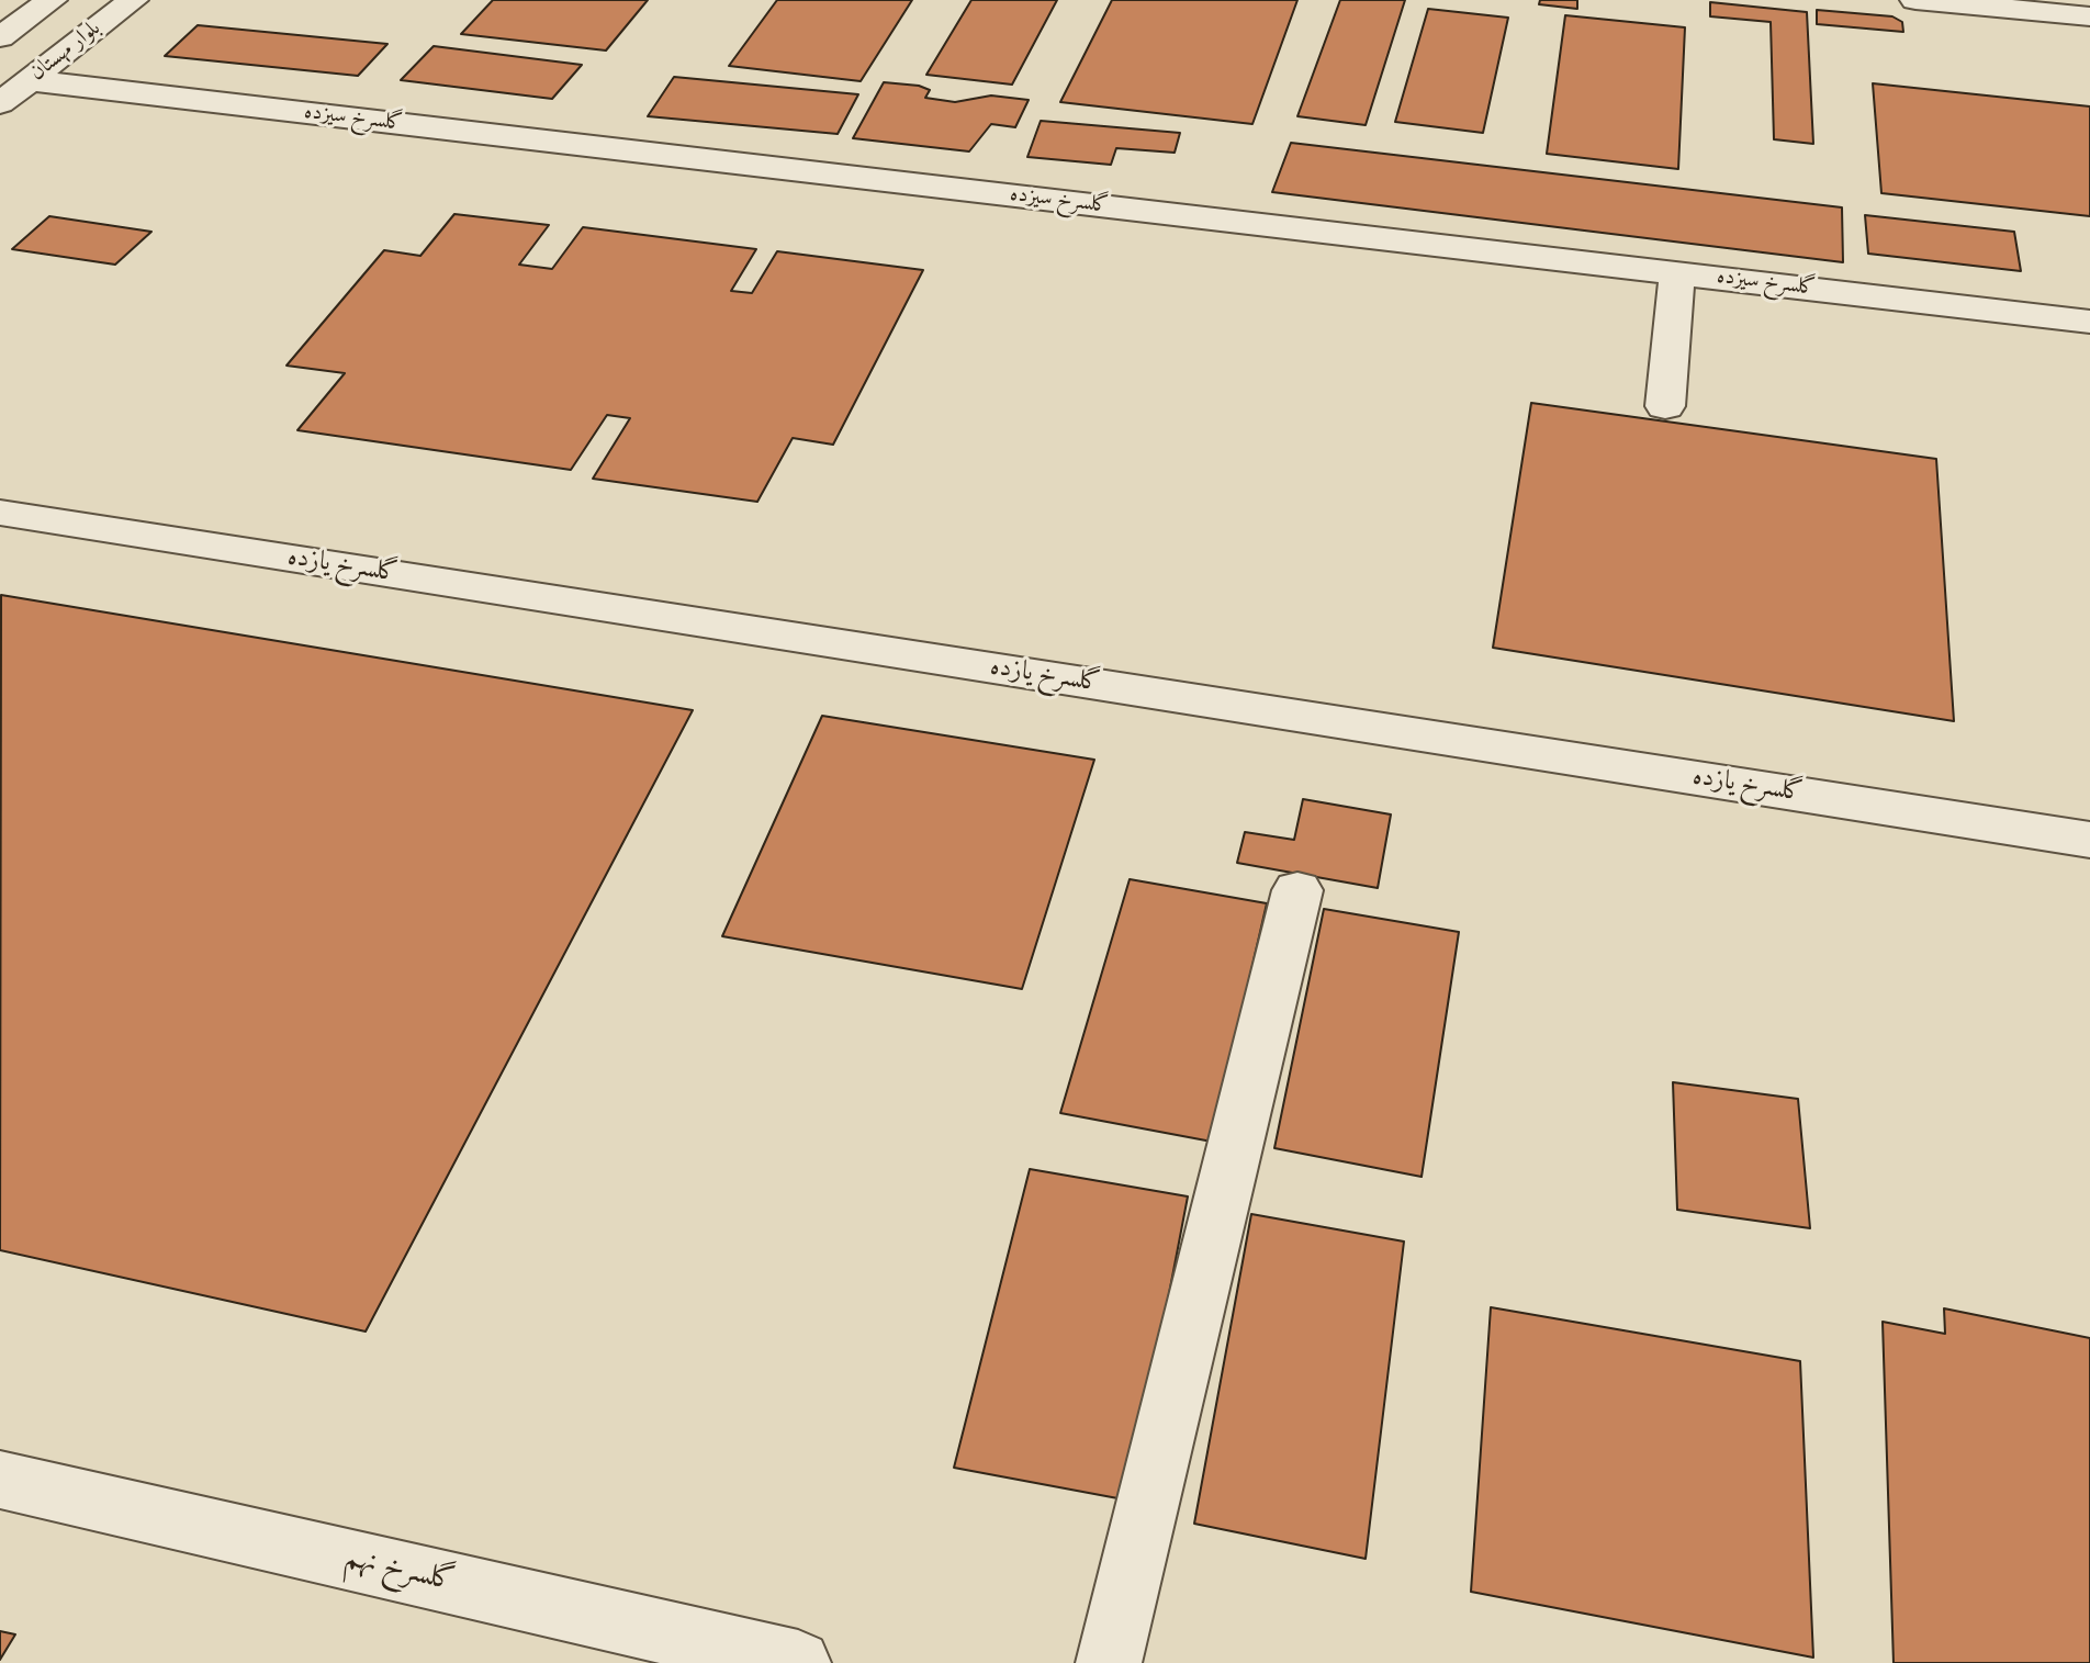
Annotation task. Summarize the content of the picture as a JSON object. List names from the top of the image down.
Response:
{
  "streets": {
    "street": [
      "بلوار مهستان",
      "گلسرخ سیزده",
      "گلسرخ یازده",
      "گلسرخ نهم"
    ]
  },
  "crossings": [
    ["بلوار مهستان", "گلسرخ سیزده"]
  ]
}
